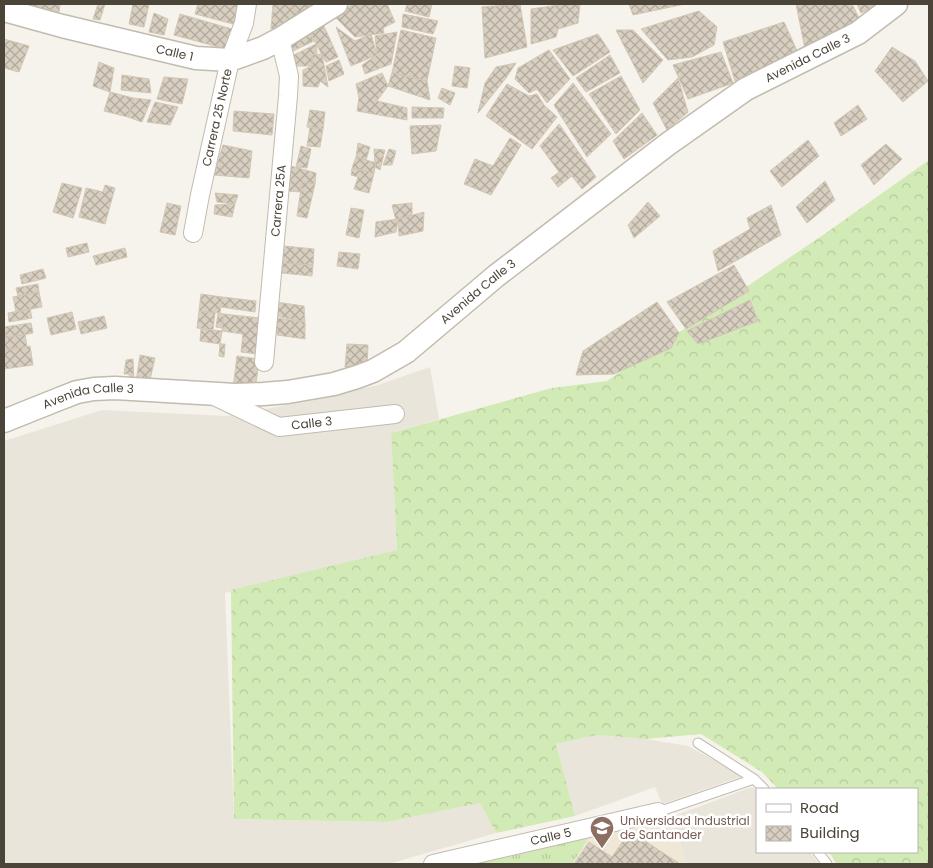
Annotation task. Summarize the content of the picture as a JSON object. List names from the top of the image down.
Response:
{
  "streets": {
    "street": [
      "Calle 1",
      "Avenida Calle 3",
      "Carrera 25 Norte",
      "Carrera 25A",
      "Calle 3",
      "Calle 5"
    ]
  },
  "crossings": [
    ["Calle 1", "Carrera 25 Norte"],
    ["Calle 1", "Carrera 25A"],
    ["Avenida Calle 3", "Calle 3"]
  ],
  "places": {
    "school or university": ["Universidad Industrial de Santander"]
  },
  "legend": ["Road", "Building"]
}
